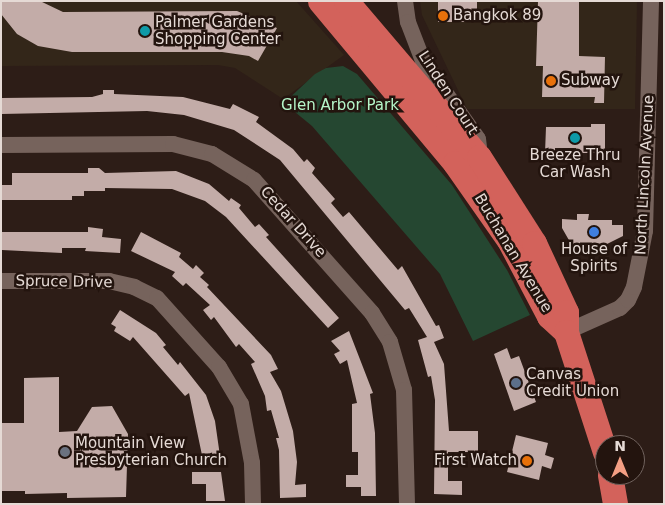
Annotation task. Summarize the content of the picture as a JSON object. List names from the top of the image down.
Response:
{
  "streets": {
    "highway": ["Buchanan Avenue"],
    "street": [
      "Linden Court",
      "North Lincoln Avenue",
      "Cedar Drive",
      "Spruce Drive"
    ]
  },
  "crossings": [
    ["Linden Court", "Buchanan Avenue"],
    ["North Lincoln Avenue", "Buchanan Avenue"]
  ],
  "parks": ["Glen Arbor Park"],
  "places": [
    "Bangkok 89",
    "Palmer Gardens Shopping Center",
    "Subway",
    "Breeze Thru Car Wash",
    "House of Spirits",
    "Canvas Credit Union",
    "Mountain View Presbyterian Church",
    "First Watch"
  ],
  "north": "top"
}
